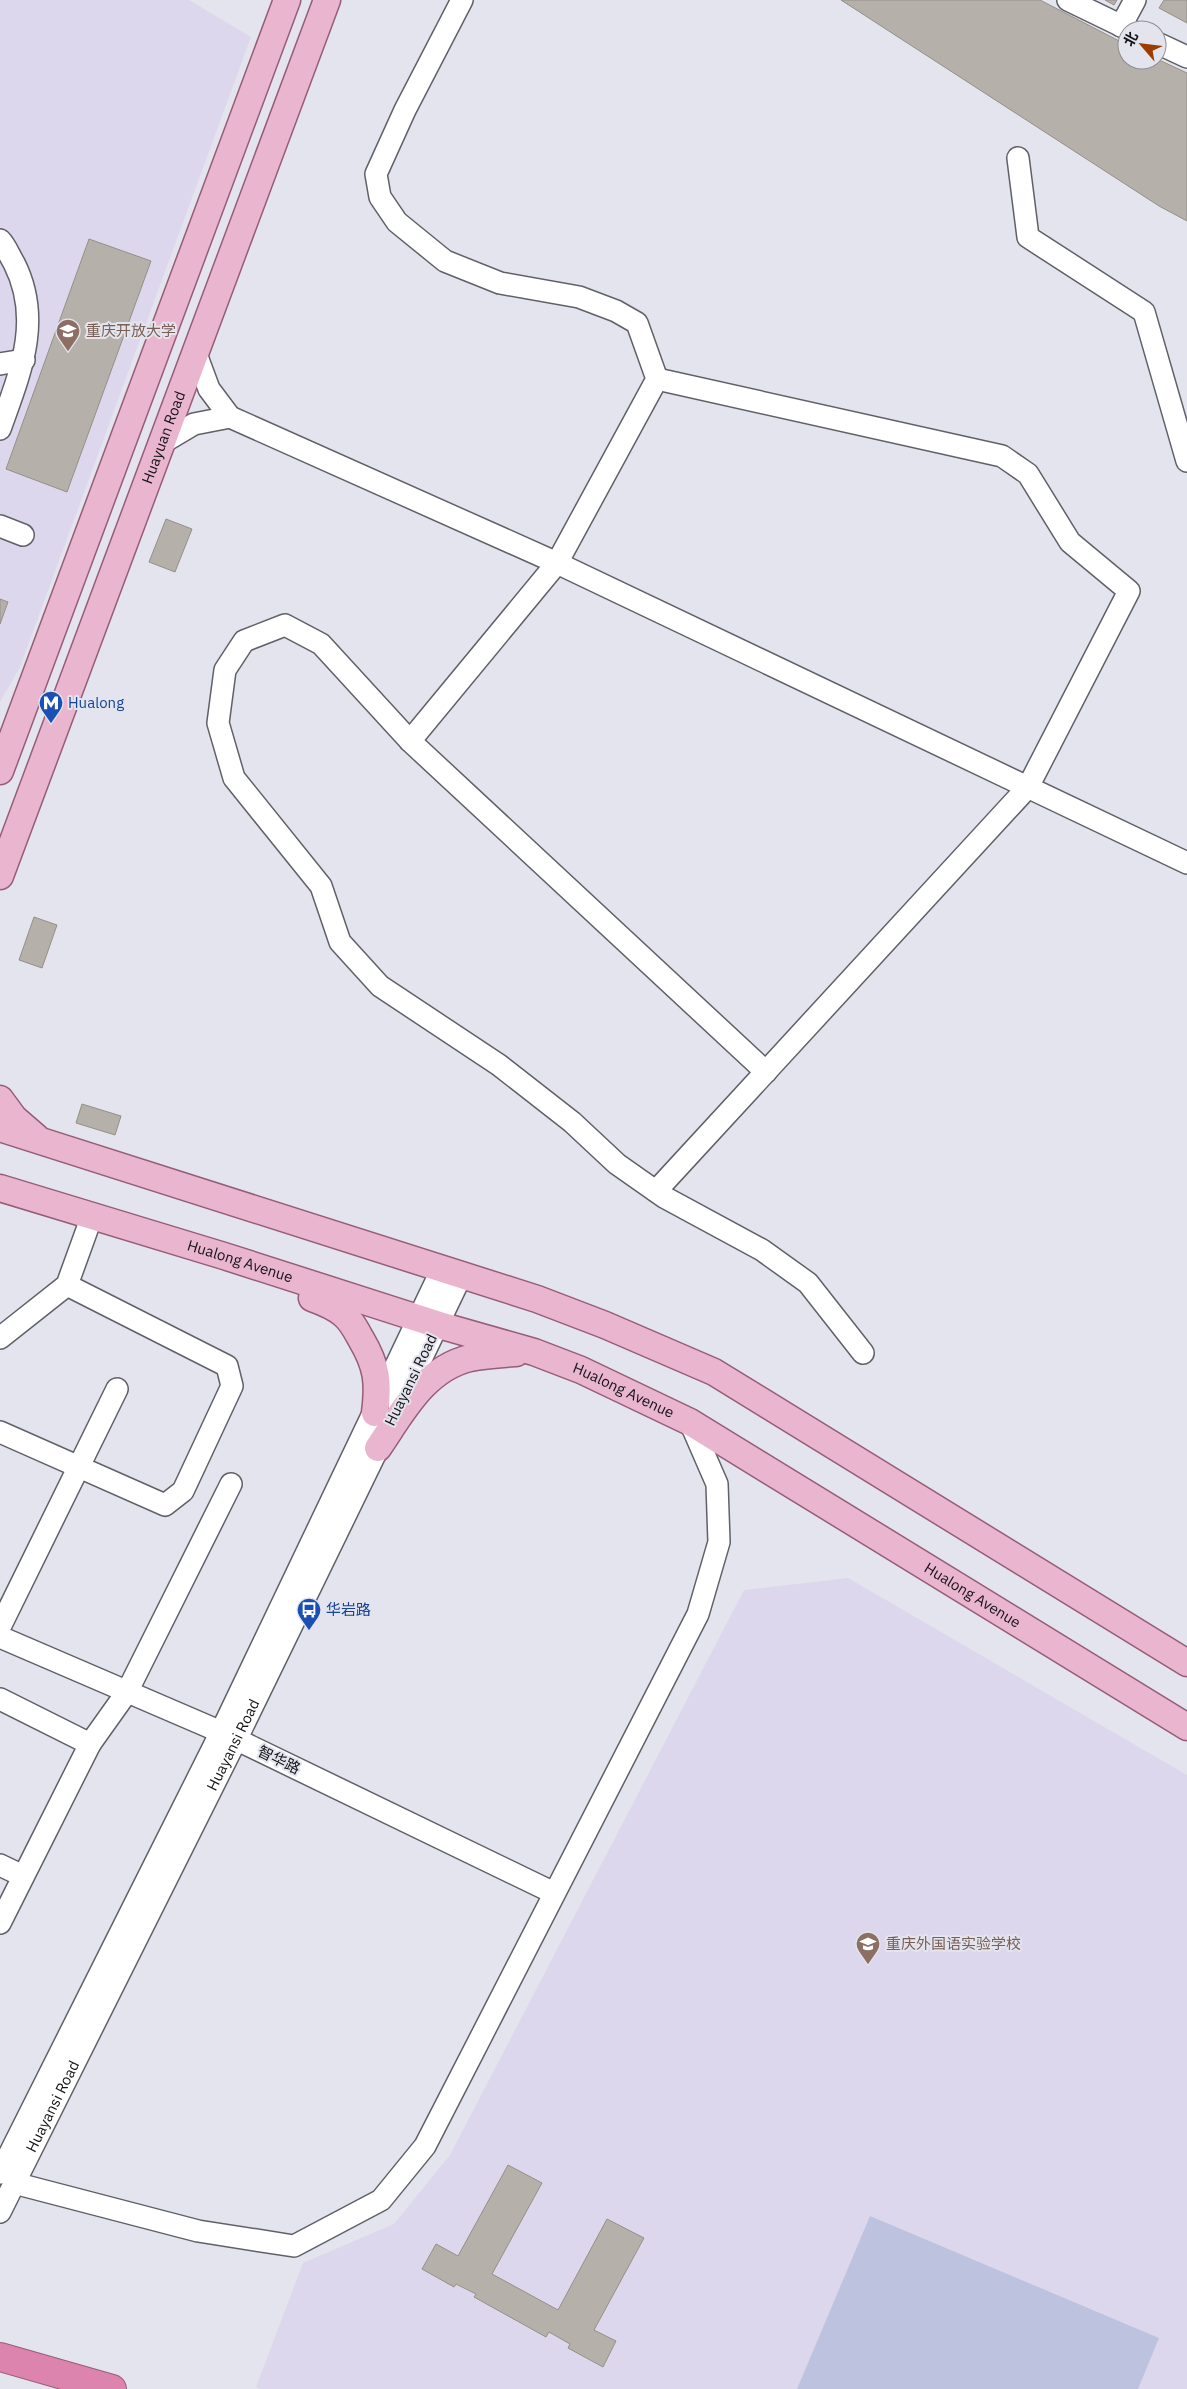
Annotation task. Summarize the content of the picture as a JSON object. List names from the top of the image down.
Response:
{
  "streets": {
    "main road": ["Huayuan Road", "Hualong Avenue"],
    "street": ["Huayansi Road", "智华路"]
  },
  "crossings": [
    ["Hualong Avenue", "Huayansi Road"],
    ["Huayansi Road", "智华路"]
  ],
  "places": {
    "school or university": ["重庆开放大学", "重庆外国语实验学校"],
    "metro station": ["Hualong"],
    "bus stop": ["华岩路"]
  },
  "north": "top left"
}
